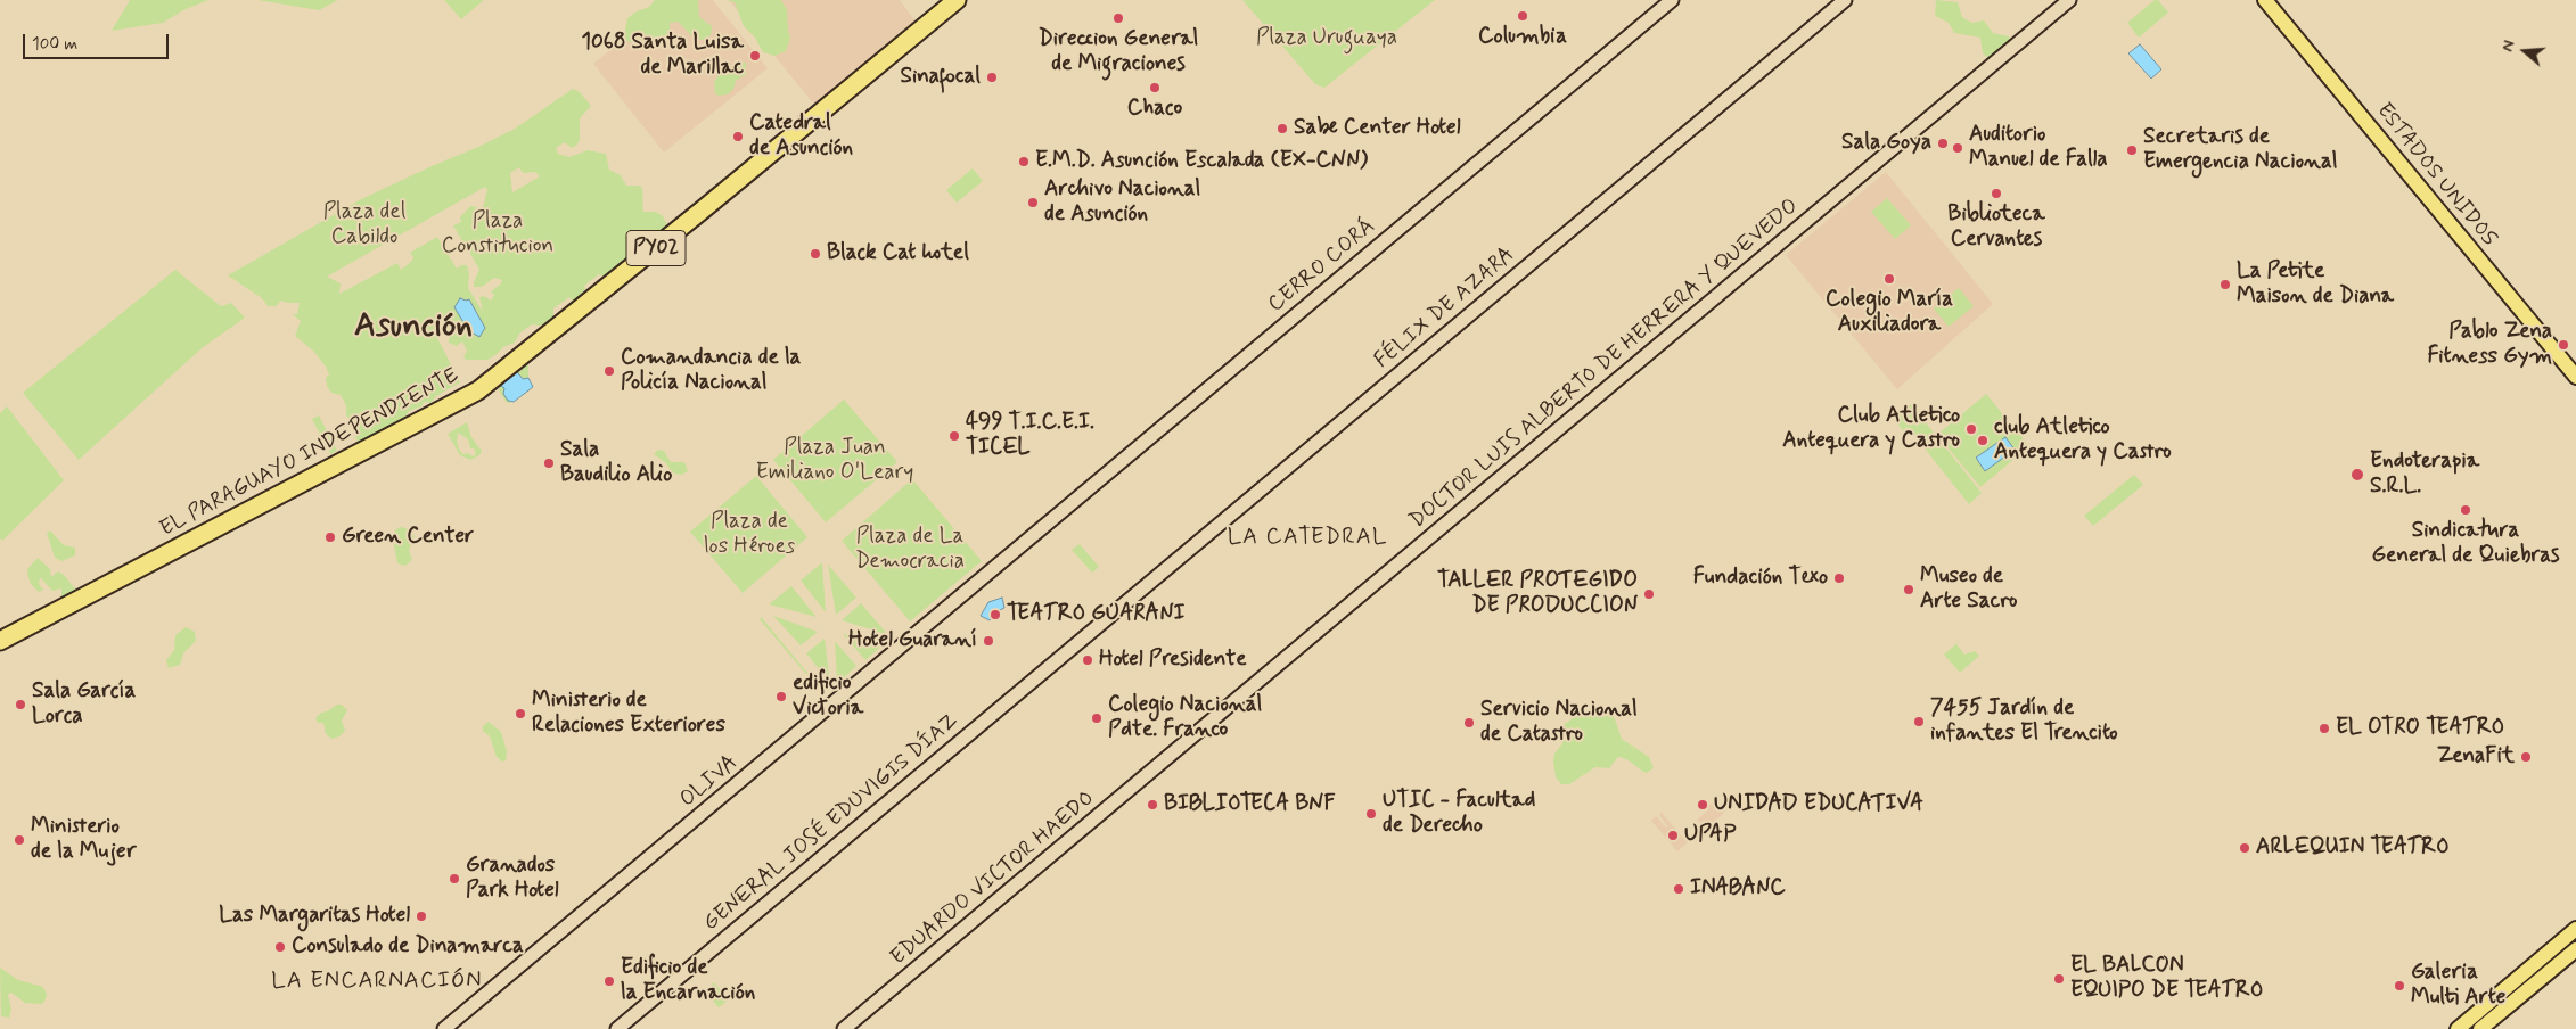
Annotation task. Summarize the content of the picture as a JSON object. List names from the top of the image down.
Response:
{
  "streets": {
    "highway": ["PY02", "EL PARAGUAYO INDEPENDIENTE"],
    "main road": ["ESTADOS UNIDOS"],
    "street": [
      "CERRO CORÁ",
      "FÉLIX DE AZARA",
      "DOCTOR LUIS ALBERTO DE HERRERA Y QUEVEDO",
      "OLIVA",
      "GENERAL JOSÉ EDUVIGIS DÍAZ",
      "EDUARDO VICTOR HAEDO"
    ]
  },
  "crossings": [
    ["CERRO CORÁ", "OLIVA"],
    ["FÉLIX DE AZARA", "GENERAL JOSÉ EDUVIGIS DÍAZ"],
    ["DOCTOR LUIS ALBERTO DE HERRERA Y QUEVEDO", "EDUARDO VICTOR HAEDO"]
  ],
  "districts": ["Asunción", "LA CATEDRAL", "LA ENCARNACIÓN"],
  "parks": [
    "Plaza Uruguaya",
    "Plaza del Cabildo",
    "Plaza Constitucion",
    "Plaza Juan Emiliano O'Leary",
    "Plaza de los Héroes",
    "Plaza de La Democracia"
  ],
  "places": [
    "Columbia",
    "Direccion General de Migraciones",
    "1068 Santa Luisa de Marillac",
    "Sinafocal",
    "Chaco",
    "Sabe Center Hotel",
    "Catedral de Asunción",
    "Sala Goya",
    "Auditorio Manuel de Falla",
    "Secretaris de Emergencia Nacional",
    "E.M.D. Asunción Escalada (EX-CNN)",
    "Biblioteca Cervantes",
    "Archivo Nacional de Asunción",
    "Black Cat hotel",
    "Colegio María Auxiliadora",
    "La Petite Maison de Diana",
    "Pablo Zena Fitness Gym",
    "Comandancia de la Policía Nacional",
    "Club Atletico Antequera y Castro",
    "499 T.I.C.E.I. TICEL",
    "club Atletico Antequera y Castro",
    "Sala Baudilio Alio",
    "Endoterapia S.R.L.",
    "Sindicatura General de Quiebras",
    "Green Center",
    "Fundación Texo",
    "Museo de Arte Sacro",
    "TALLER PROTEGIDO DE PRODUCCION",
    "TEATRO GUARANI",
    "Hotel Guaraní",
    "Hotel Presidente",
    "edificio Victoria",
    "Sala García Lorca",
    "Ministerio de Relaciones Exteriores",
    "Colegio Nacional Pdte. Franco",
    "7455 Jardín de infantes El Trencito",
    "Servicio Nacional de Catastro",
    "EL OTRO TEATRO",
    "ZenaFit",
    "BIBLIOTECA BNF",
    "UNIDAD EDUCATIVA",
    "UTIC - Facultad de Derecho",
    "UPAP",
    "Ministerio de la Mujer",
    "ARLEQUIN TEATRO",
    "Granados Park Hotel",
    "INABANC",
    "Las Margaritas Hotel",
    "Consulado de Dinamarca",
    "EL BALCON EQUIPO DE TEATRO",
    "Edificio de la Encarnación",
    "Galeria Multi Arte"
  ],
  "scale_bar": "100 m",
  "north": "left"
}
